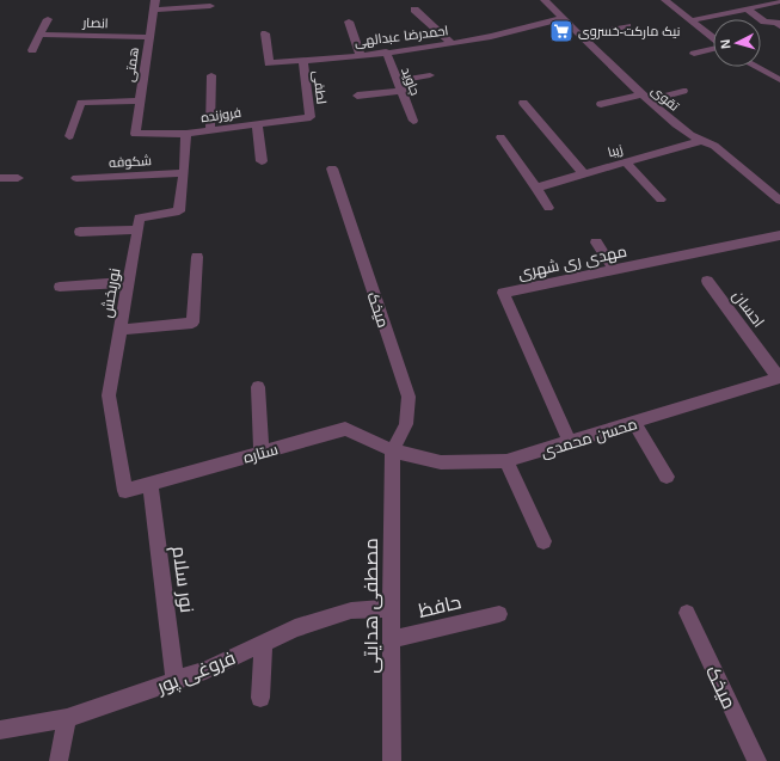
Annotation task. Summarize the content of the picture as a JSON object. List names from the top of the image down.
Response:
{
  "streets": {
    "street": [
      "انصار",
      "احمدرضا عبدالهی",
      "همتی",
      "جاوید",
      "لطفی",
      "تقوی",
      "فروزنده",
      "زیبا",
      "شکوفه",
      "مهدی ری شهری",
      "نوربخش",
      "احسان",
      "میخک",
      "محسن محمدی",
      "ستاره",
      "نور سلام",
      "مصطفی هدایتی",
      "حافظ",
      "فروغی پور"
    ]
  },
  "crossings": [
    ["انصار", "همتی"],
    ["احمدرضا عبدالهی", "جاوید"],
    ["احمدرضا عبدالهی", "لطفی"],
    ["احمدرضا عبدالهی", "تقوی"],
    ["همتی", "فروزنده"],
    ["لطفی", "فروزنده"],
    ["تقوی", "زیبا"],
    ["مهدی ری شهری", "محسن محمدی"],
    ["نوربخش", "ستاره"],
    ["احسان", "محسن محمدی"],
    ["میخک", "محسن محمدی"],
    ["میخک", "ستاره"],
    ["میخک", "مصطفی هدایتی"],
    ["محسن محمدی", "ستاره"],
    ["محسن محمدی", "مصطفی هدایتی"],
    ["ستاره", "نور سلام"],
    ["ستاره", "مصطفی هدایتی"],
    ["نور سلام", "فروغی پور"],
    ["مصطفی هدایتی", "حافظ"],
    ["مصطفی هدایتی", "فروغی پور"]
  ],
  "places": {
    "supermarket": ["نیک مارکت-خسروی"]
  },
  "north": "left"
}
